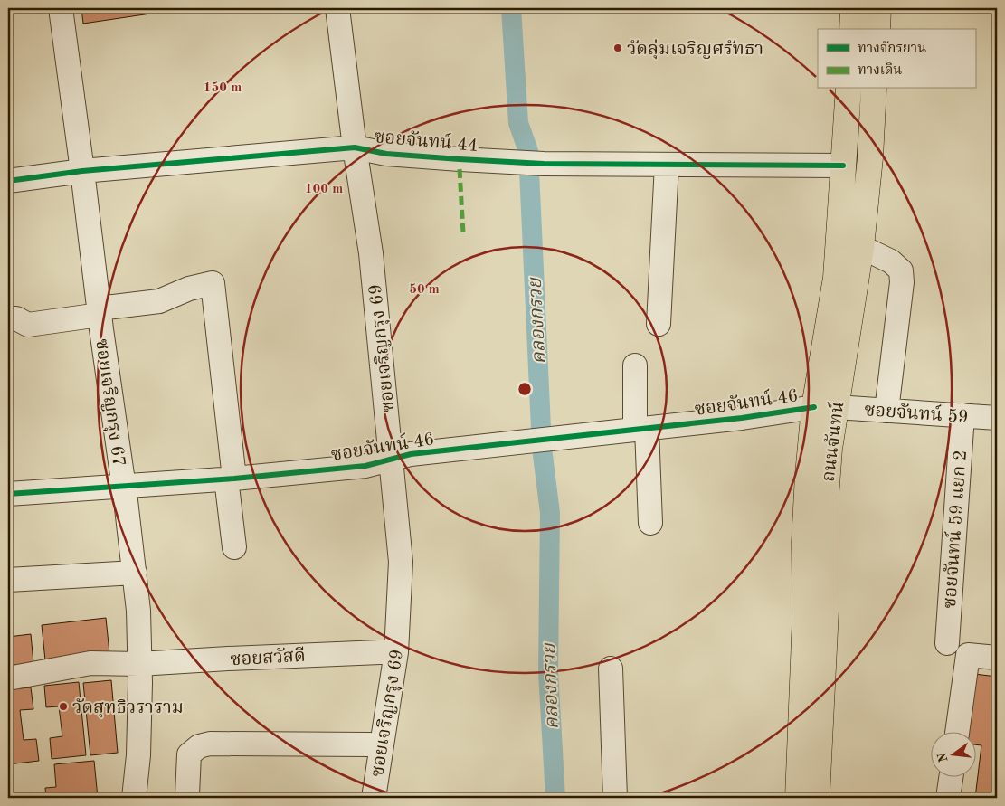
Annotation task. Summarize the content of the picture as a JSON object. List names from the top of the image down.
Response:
{
  "streets": {
    "main road": ["ถนนจันทน์"],
    "street": [
      "ซอยจันทน์ 44",
      "ซอยเจริญกรุง 69",
      "ซอยจันทน์ 46",
      "ซอยเจริญกรุง 67",
      "ซอยจันทน์ 59",
      "ซอยจันทน์ 59 แยก 2",
      "ซอยสวัสดี"
    ]
  },
  "crossings": [
    ["ซอยจันทน์ 44", "ซอยเจริญกรุง 69"],
    ["ซอยจันทน์ 44", "ซอยเจริญกรุง 67"],
    ["ซอยจันทน์ 44", "ถนนจันทน์"],
    ["ซอยเจริญกรุง 69", "ซอยจันทน์ 46"],
    ["ซอยเจริญกรุง 69", "ซอยสวัสดี"],
    ["ซอยจันทน์ 46", "ซอยเจริญกรุง 67"],
    ["ซอยจันทน์ 46", "ซอยจันทน์ 59"],
    ["ซอยจันทน์ 46", "ถนนจันทน์"],
    ["ซอยเจริญกรุง 67", "ซอยสวัสดี"],
    ["ซอยจันทน์ 59", "ถนนจันทน์"],
    ["ซอยจันทน์ 59", "ซอยจันทน์ 59 แยก 2"]
  ],
  "water": ["คลองกรวย"],
  "places": ["วัดลุ่มเจริญศรัทธา", "วัดสุทธิวราราม"],
  "legend": ["ทางจักรยาน", "ทางเดิน"],
  "north": "left",
  "rings": ["150 m", "100 m", "50 m"]
}
